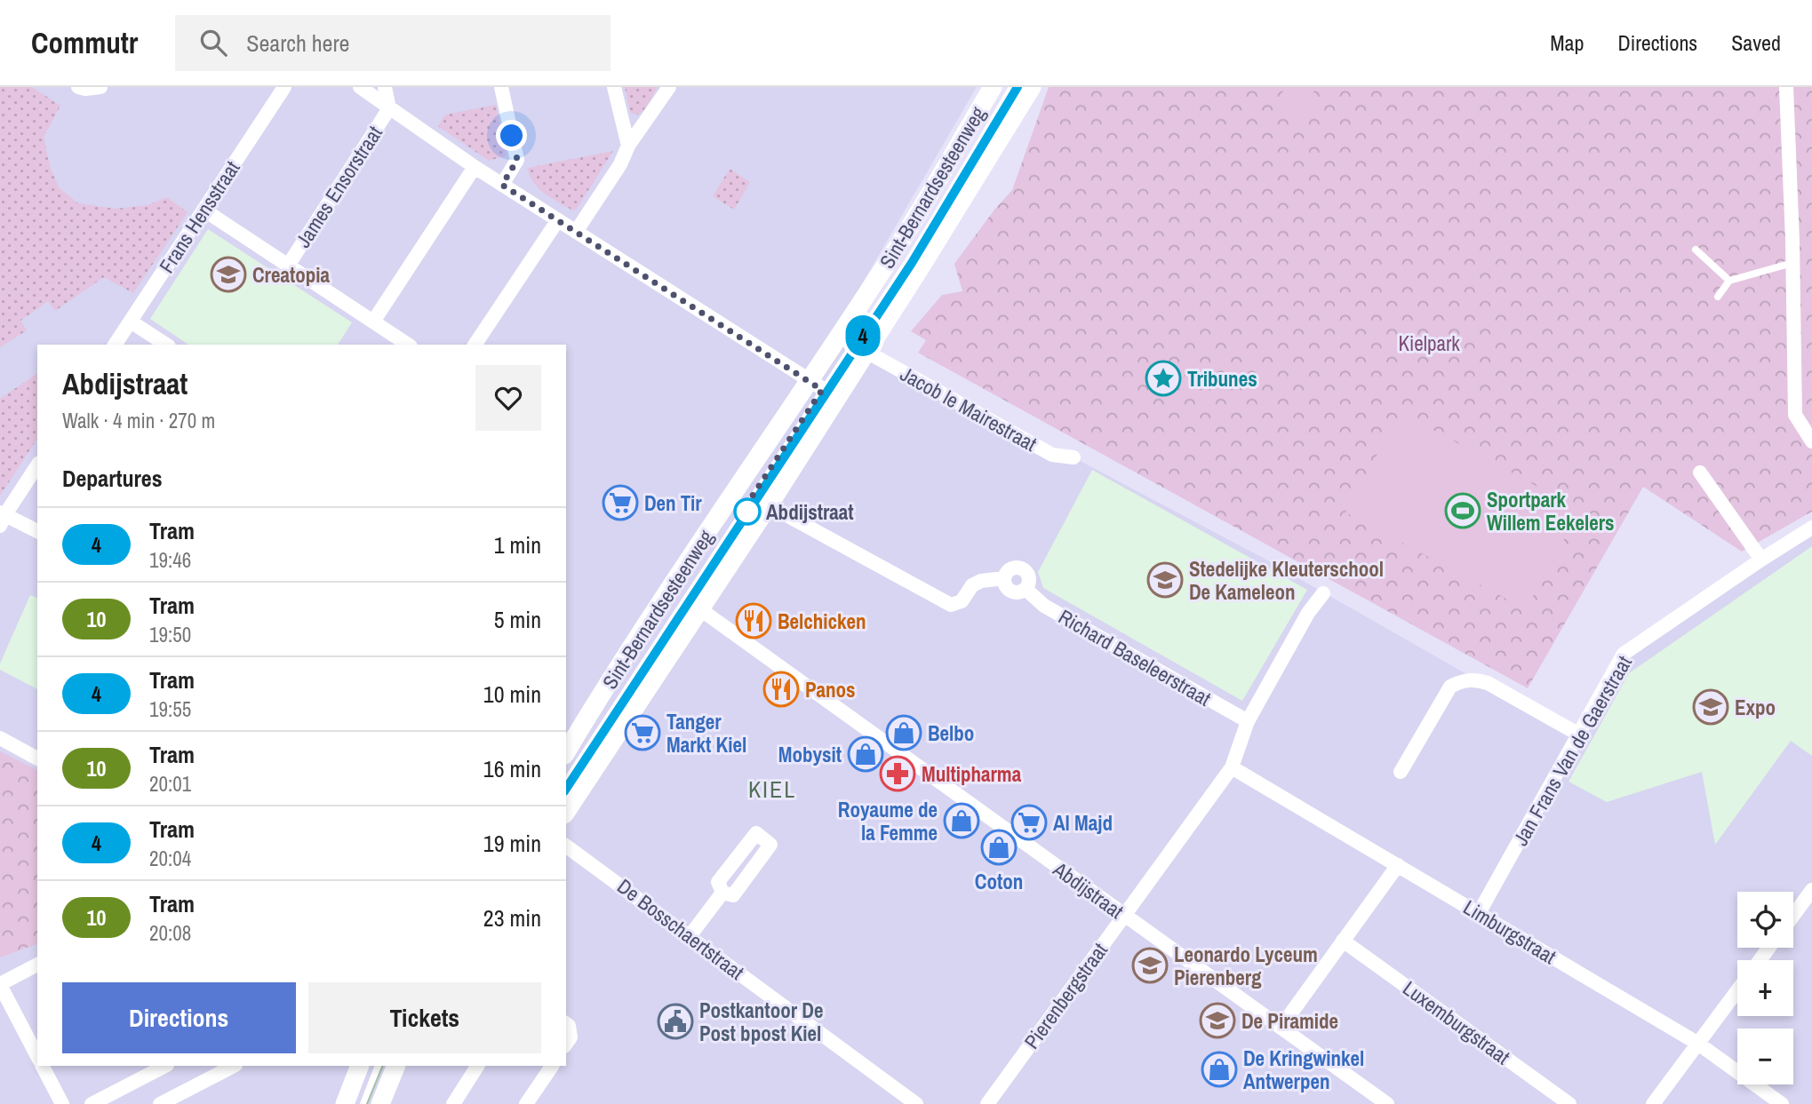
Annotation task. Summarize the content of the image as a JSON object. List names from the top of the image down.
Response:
{
  "streets": {
    "street": [
      "James Ensorstraat",
      "Sint-Bernardsesteenweg",
      "Frans Hensstraat",
      "Jacob le Mairestraat",
      "Richard Baseleerstraat",
      "Jan Frans Van de Gaerstraat",
      "Abdijstraat",
      "De Bosschaertstraat",
      "Limburgstraat",
      "Pierenbergstraat",
      "Luxemburgstraat"
    ]
  },
  "crossings": [
    ["Sint-Bernardsesteenweg", "Jacob le Mairestraat"],
    ["Sint-Bernardsesteenweg", "Richard Baseleerstraat"],
    ["Sint-Bernardsesteenweg", "Abdijstraat"],
    ["Richard Baseleerstraat", "Pierenbergstraat"],
    ["Jan Frans Van de Gaerstraat", "Limburgstraat"],
    ["Abdijstraat", "Pierenbergstraat"],
    ["Limburgstraat", "Pierenbergstraat"]
  ],
  "districts": ["KIEL"],
  "parks": ["Kielpark"],
  "places": {
    "school or university": [
      "Creatopia",
      "Stedelijke Kleuterschool De Kameleon",
      "Expo",
      "Leonardo Lyceum Pierenberg",
      "De Piramide"
    ],
    "place": ["Tribunes"],
    "supermarket": ["Den Tir", "Tanger Markt Kiel", "Al Majd"],
    "sports": ["Sportpark Willem Eekelers"],
    "other": ["Abdijstraat"],
    "restaurant": ["Belchicken", "Panos"],
    "shop": [
      "Belbo",
      "Mobysit",
      "Royaume de la Femme",
      "Coton",
      "De Kringwinkel Antwerpen"
    ],
    "pharmacy": ["Multipharma"],
    "public building": ["Postkantoor De Post bpost Kiel"]
  },
  "lines": ["tram line 4"],
  "page": {
    "header": "Commutr",
    "search": "Search here",
    "nav": ["Map", "Directions", "Saved"],
    "on_map": "4",
    "heading": [
      ["Abdijstraat", "Walk · 4 min · 270 m"],
      "Departures"
    ],
    "list": [
      {
        "mark": "4",
        "name": "Tram",
        "note": "19:46",
        "value": "1 min"
      },
      {
        "mark": "10",
        "name": "Tram",
        "note": "19:50",
        "value": "5 min"
      },
      {
        "mark": "4",
        "name": "Tram",
        "note": "19:55",
        "value": "10 min"
      },
      {
        "mark": "10",
        "name": "Tram",
        "note": "20:01",
        "value": "16 min"
      },
      {
        "mark": "4",
        "name": "Tram",
        "note": "20:04",
        "value": "19 min"
      },
      {
        "mark": "10",
        "name": "Tram",
        "note": "20:08",
        "value": "23 min"
      }
    ],
    "map_buttons": ["+", "−"],
    "buttons": ["Directions", "Tickets"]
  }
}
